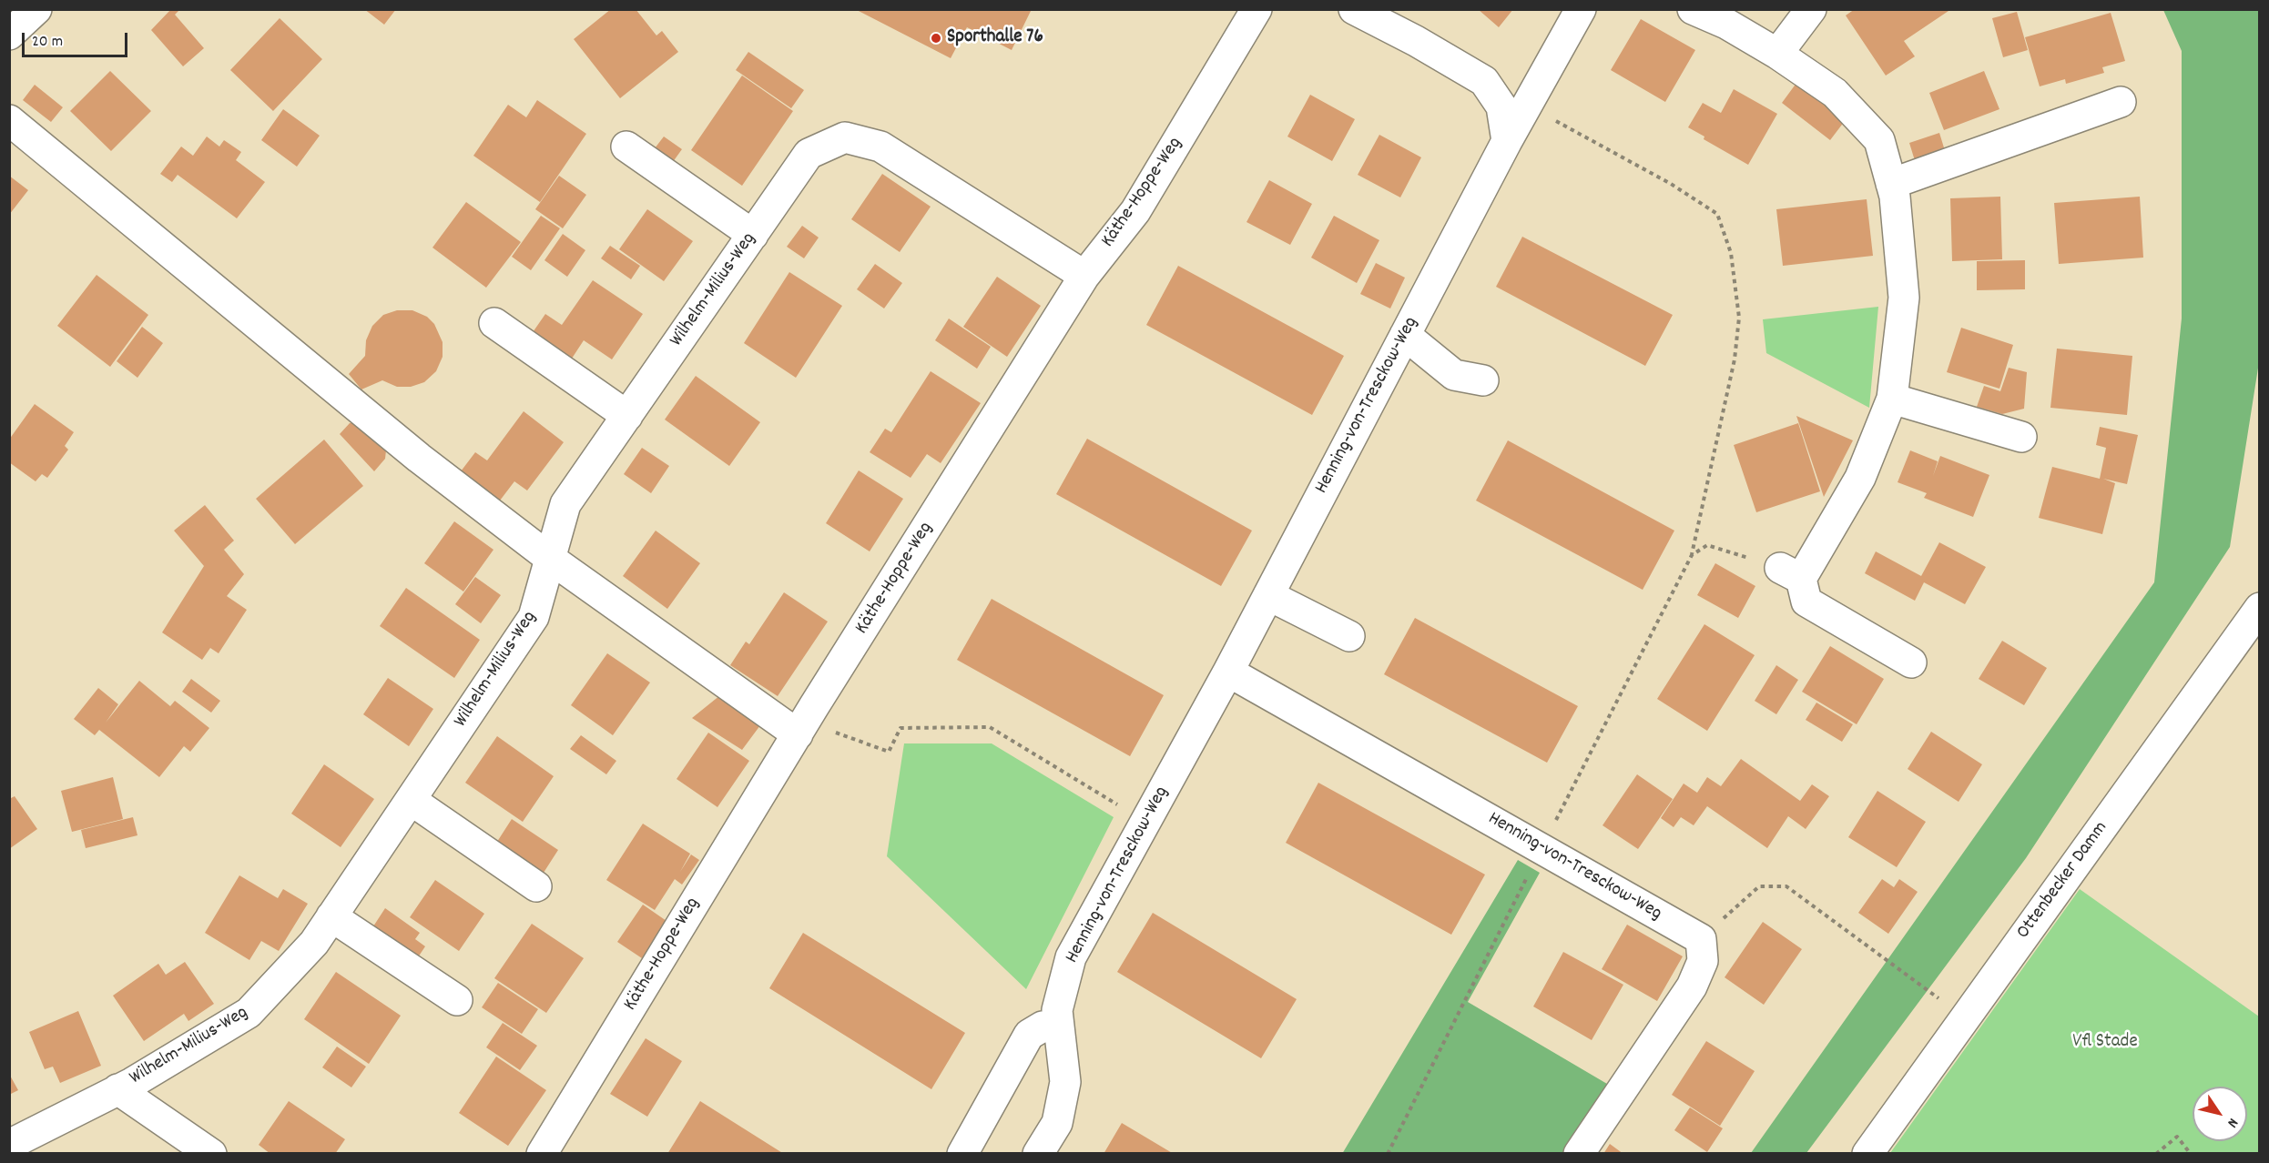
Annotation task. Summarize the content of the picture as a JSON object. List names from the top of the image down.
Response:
{
  "streets": {
    "street": [
      "Käthe-Hoppe-Weg",
      "Wilhelm-Milius-Weg",
      "Henning-von-Tresckow-Weg",
      "Ottenbecker Damm"
    ]
  },
  "crossings": [
    ["Käthe-Hoppe-Weg", "Wilhelm-Milius-Weg"]
  ],
  "parks": ["Vfl Stade"],
  "places": ["Sporthalle 76"],
  "scale_bar": "20 m",
  "north": "bottom right"
}
